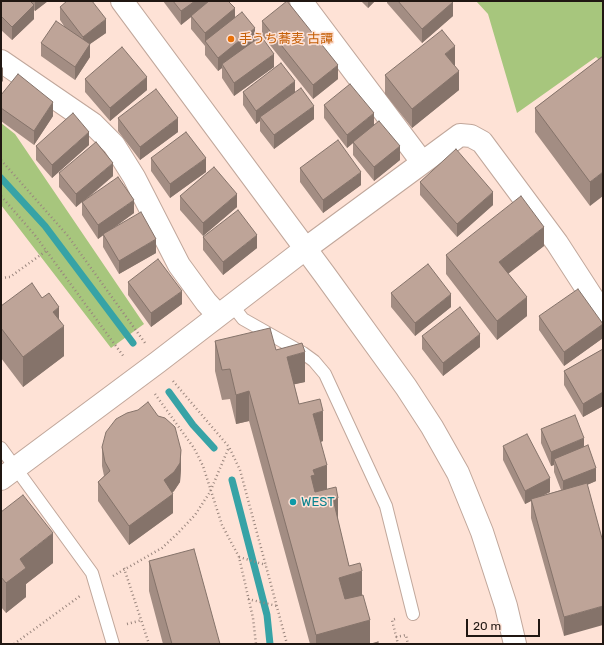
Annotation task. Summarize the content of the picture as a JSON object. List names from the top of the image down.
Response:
{
  "places": ["手うち蕎麦 古譚", "WEST"],
  "scale_bar": "20 m"
}
